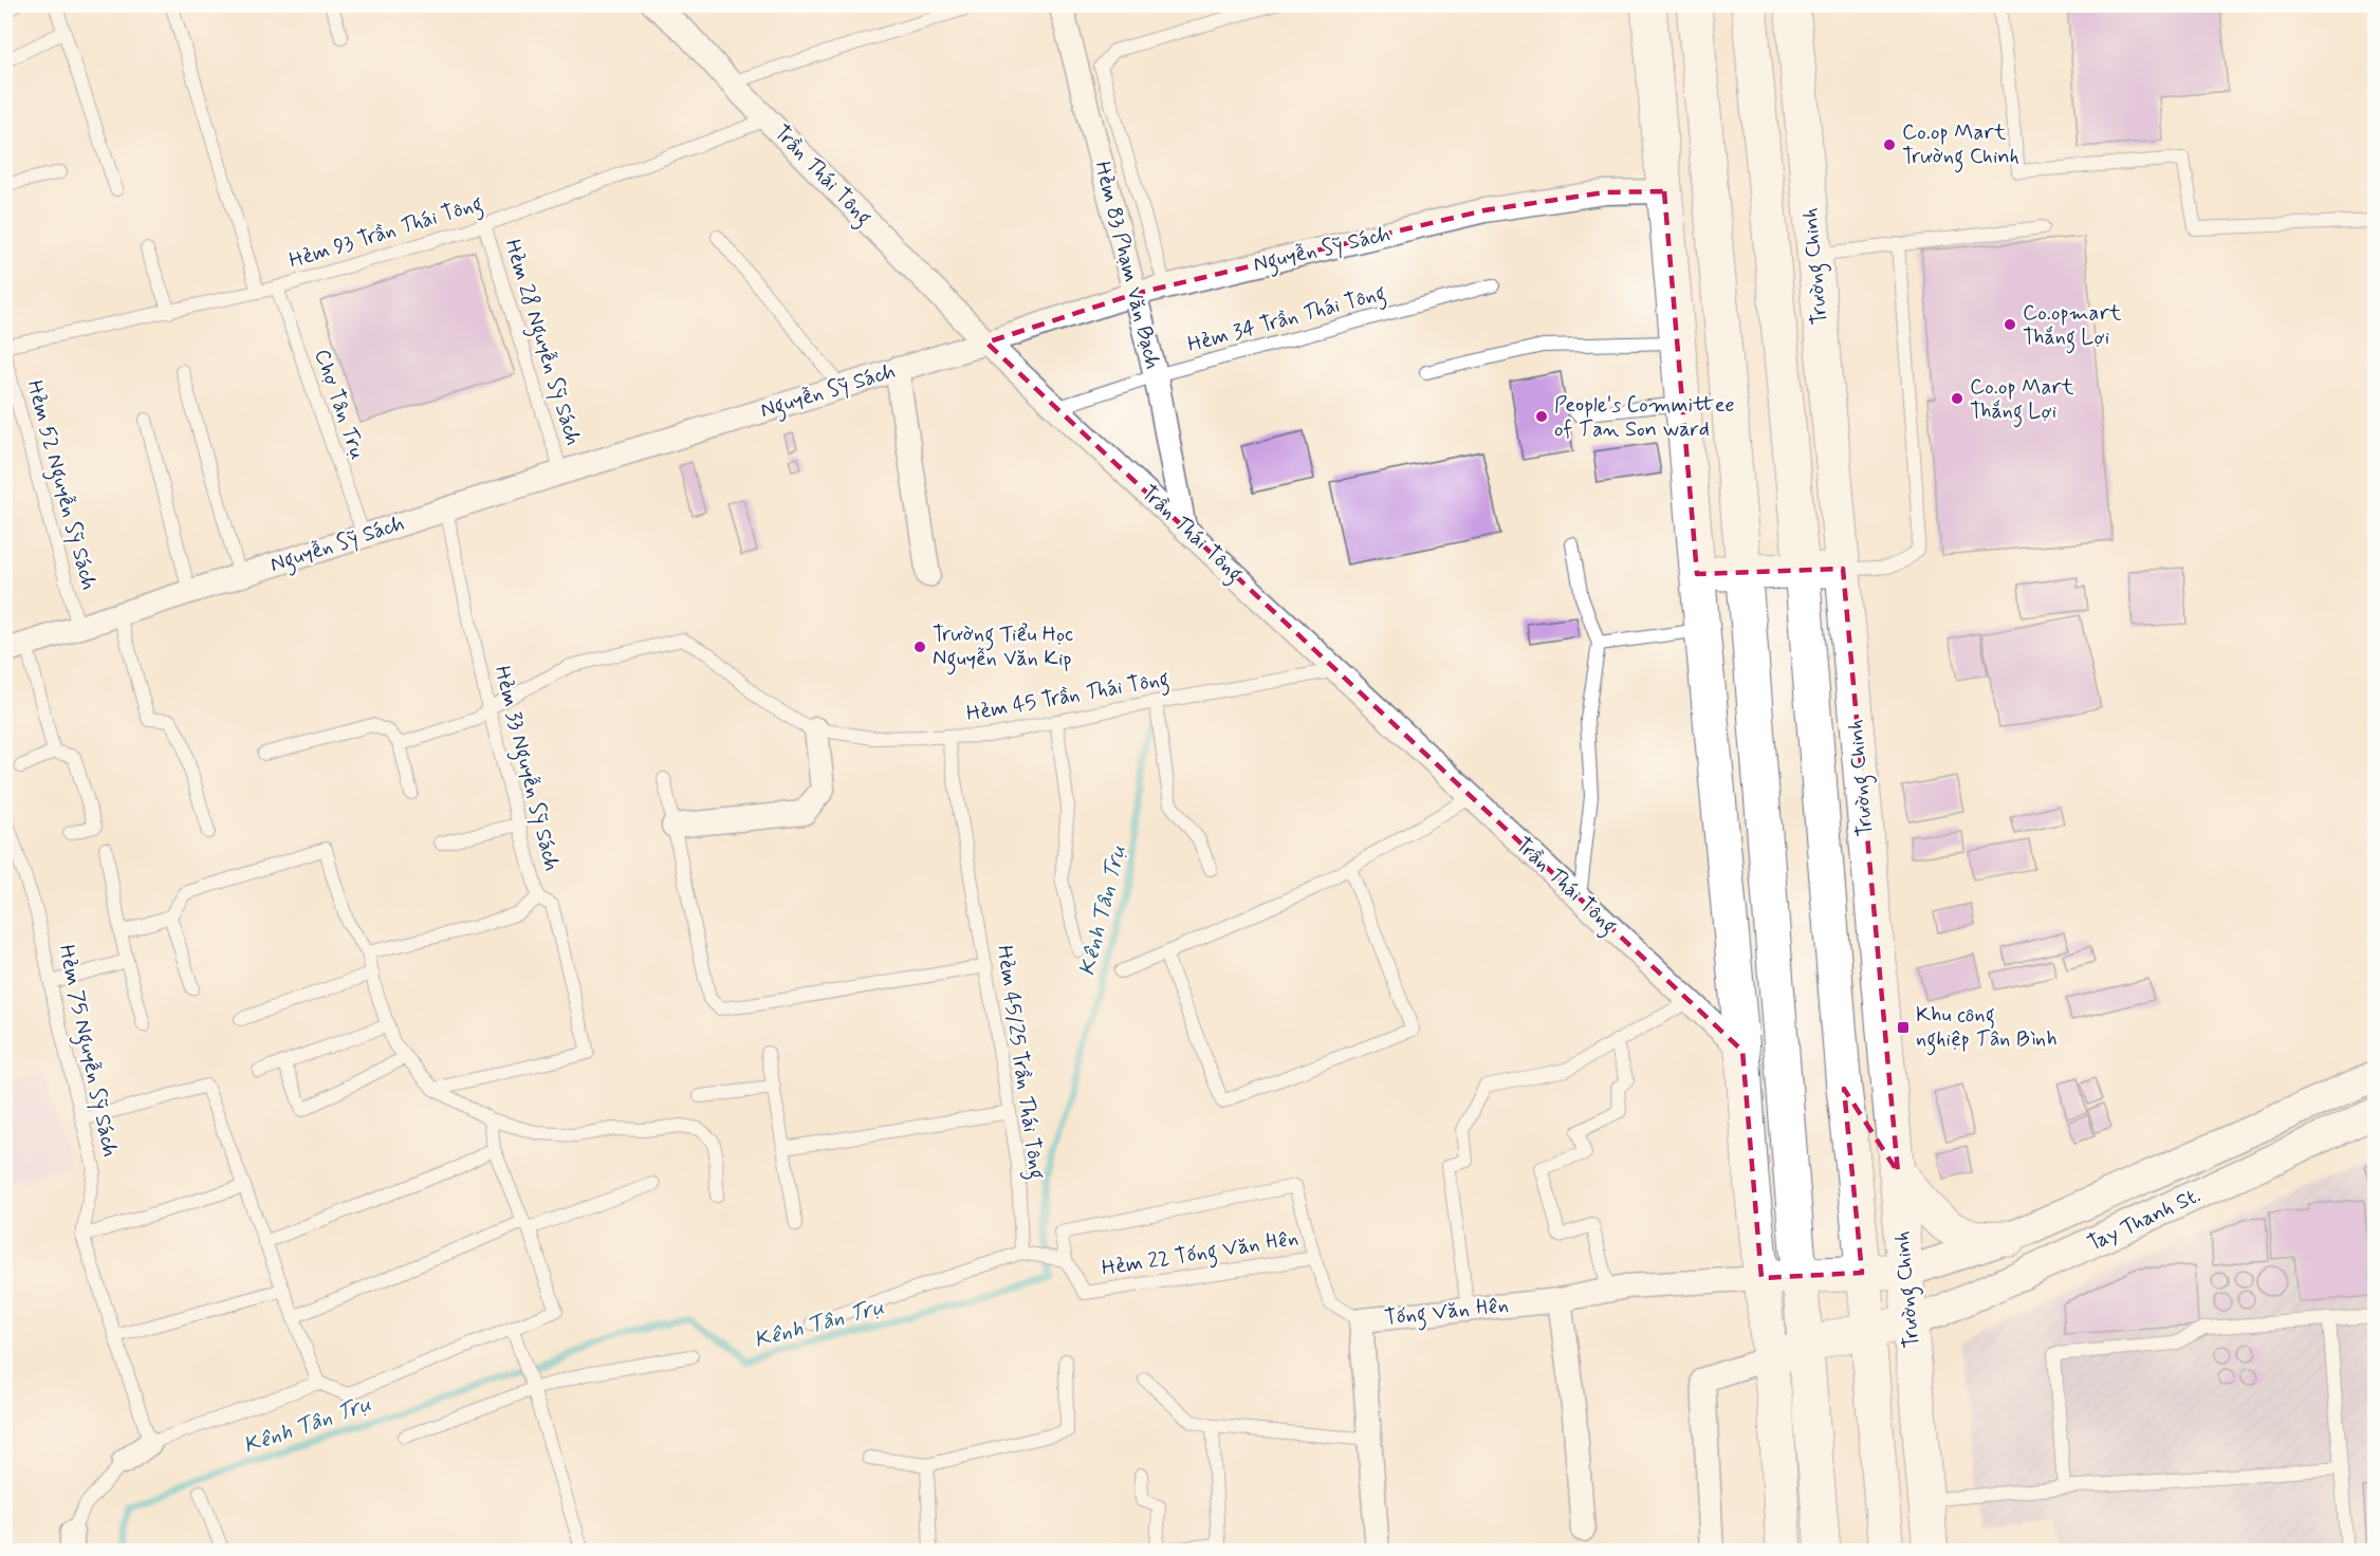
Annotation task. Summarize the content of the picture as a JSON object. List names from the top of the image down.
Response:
{
  "streets": {
    "main road": ["Trường Chinh"],
    "street": [
      "Trần Thái Tông",
      "Nguyễn Sỹ Sách",
      "Hẻm 83 Phạm Văn Bạch",
      "Tay Thanh St.",
      "Tống Văn Hên"
    ],
    "lane": [
      "Hẻm 93 Trần Thái Tông",
      "Hẻm 34 Trần Thái Tông",
      "Hẻm 28 Nguyễn Sỹ Sách",
      "Chợ Tân Trụ",
      "Hẻm 52 Nguyễn Sỹ Sách",
      "Hẻm 45 Trần Thái Tông",
      "Hẻm 33 Nguyễn Sỹ Sách",
      "Hẻm 75 Nguyễn Sỹ Sách",
      "Hẻm 45/25 Trần Thái Tông",
      "Hẻm 22 Tống Văn Hên"
    ]
  },
  "crossings": [
    ["Trần Thái Tông", "Hẻm 93 Trần Thái Tông"],
    ["Trần Thái Tông", "Nguyễn Sỹ Sách"],
    ["Trần Thái Tông", "Hẻm 83 Phạm Văn Bạch"],
    ["Trần Thái Tông", "Hẻm 34 Trần Thái Tông"],
    ["Trần Thái Tông", "Hẻm 45 Trần Thái Tông"],
    ["Hẻm 93 Trần Thái Tông", "Hẻm 28 Nguyễn Sỹ Sách"],
    ["Hẻm 93 Trần Thái Tông", "Chợ Tân Trụ"],
    ["Nguyễn Sỹ Sách", "Hẻm 83 Phạm Văn Bạch"],
    ["Nguyễn Sỹ Sách", "Hẻm 28 Nguyễn Sỹ Sách"],
    ["Nguyễn Sỹ Sách", "Chợ Tân Trụ"],
    ["Nguyễn Sỹ Sách", "Hẻm 52 Nguyễn Sỹ Sách"],
    ["Nguyễn Sỹ Sách", "Hẻm 33 Nguyễn Sỹ Sách"],
    ["Hẻm 83 Phạm Văn Bạch", "Hẻm 34 Trần Thái Tông"],
    ["Trường Chinh", "Tay Thanh St."],
    ["Hẻm 45 Trần Thái Tông", "Hẻm 33 Nguyễn Sỹ Sách"],
    ["Hẻm 45 Trần Thái Tông", "Hẻm 45/25 Trần Thái Tông"],
    ["Hẻm 22 Tống Văn Hên", "Tống Văn Hên"]
  ],
  "water": ["Kênh Tân Trụ"],
  "places": {
    "other": [
      "Co.op Mart Trường Chinh",
      "Co.opmart Thắng Lợi",
      "Co.op Mart Thắng Lợi",
      "People's Committee of Tan Son ward",
      "Trường Tiểu Học Nguyễn Văn Kip"
    ],
    "transit": ["Khu công nghiệp Tân Bình"]
  }
}
